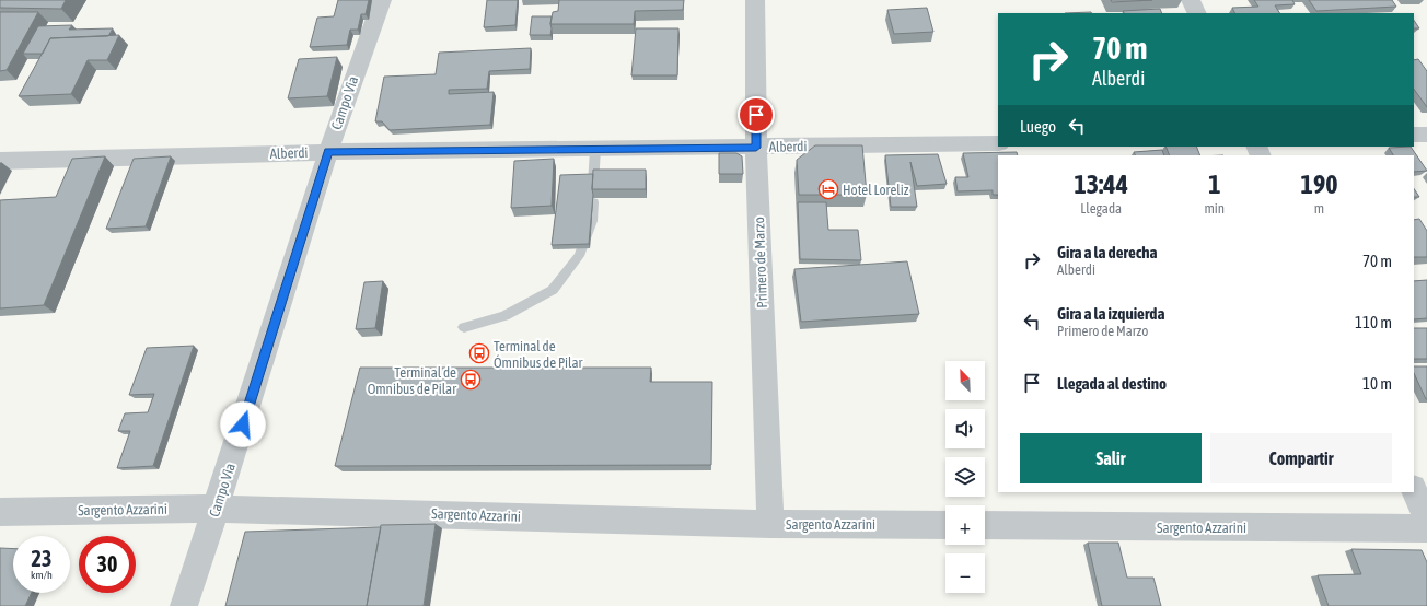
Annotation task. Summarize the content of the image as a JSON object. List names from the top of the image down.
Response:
{
  "streets": {
    "street": [
      "Campo Vìa",
      "Alberdi",
      "Primero de Marzo",
      "Sargento Azzarini"
    ]
  },
  "crossings": [
    ["Campo Vìa", "Alberdi"],
    ["Campo Vìa", "Sargento Azzarini"],
    ["Alberdi", "Primero de Marzo"],
    ["Primero de Marzo", "Sargento Azzarini"]
  ],
  "places": {
    "hotel": ["Hotel Loreliz"],
    "bus stop": ["Terminal de Ómnibus de Pilar", "Terminal de Omnibus de Pilar"]
  },
  "north": "top left",
  "page": {
    "turn": ["70 m", "Alberdi"],
    "then": "Luego",
    "eta": [
      "13:44",
      "Llegada",
      "1",
      "min",
      "190",
      "m"
    ],
    "list": [
      {
        "name": "Gira a la derecha",
        "note": "Alberdi",
        "value": "70 m"
      },
      {
        "name": "Gira a la izquierda",
        "note": "Primero de Marzo",
        "value": "110 m"
      },
      {
        "name": "Llegada al destino",
        "value": "10 m"
      }
    ],
    "map_buttons": ["+", "−"],
    "buttons": ["Salir", "Compartir"],
    "speed": "23 km/h",
    "limit": "30"
  }
}
